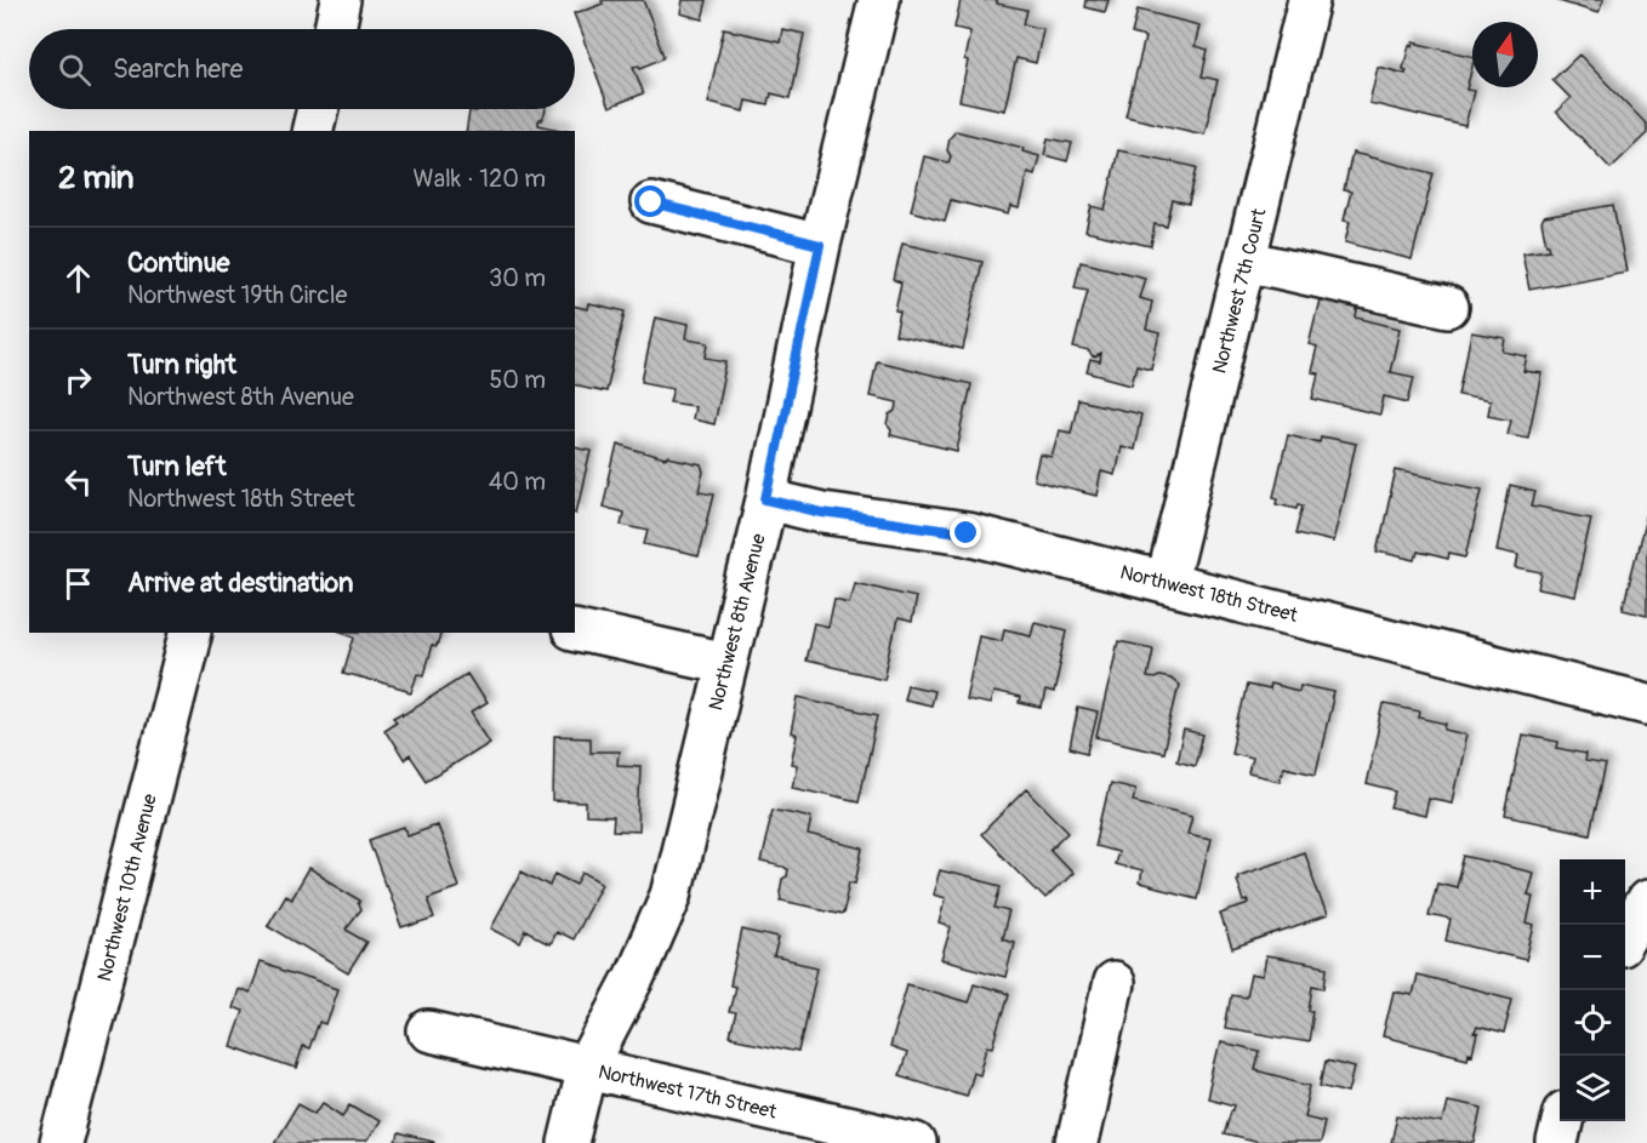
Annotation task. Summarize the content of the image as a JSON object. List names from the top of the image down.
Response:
{
  "streets": {
    "street": [
      "Northwest 7th Court",
      "Northwest 18th Street",
      "Northwest 8th Avenue",
      "Northwest 10th Avenue",
      "Northwest 17th Street"
    ]
  },
  "crossings": [
    ["Northwest 7th Court", "Northwest 18th Street"],
    ["Northwest 18th Street", "Northwest 8th Avenue"],
    ["Northwest 8th Avenue", "Northwest 17th Street"]
  ],
  "north": "top",
  "page": {
    "search": "Search here",
    "heading": ["2 min", "Walk · 120 m"],
    "list": [
      ["Continue", "Northwest 19th Circle", "30 m"],
      ["Turn right", "Northwest 8th Avenue", "50 m"],
      ["Turn left", "Northwest 18th Street", "40 m"],
      "Arrive at destination"
    ],
    "map_buttons": ["+", "−"]
  }
}
